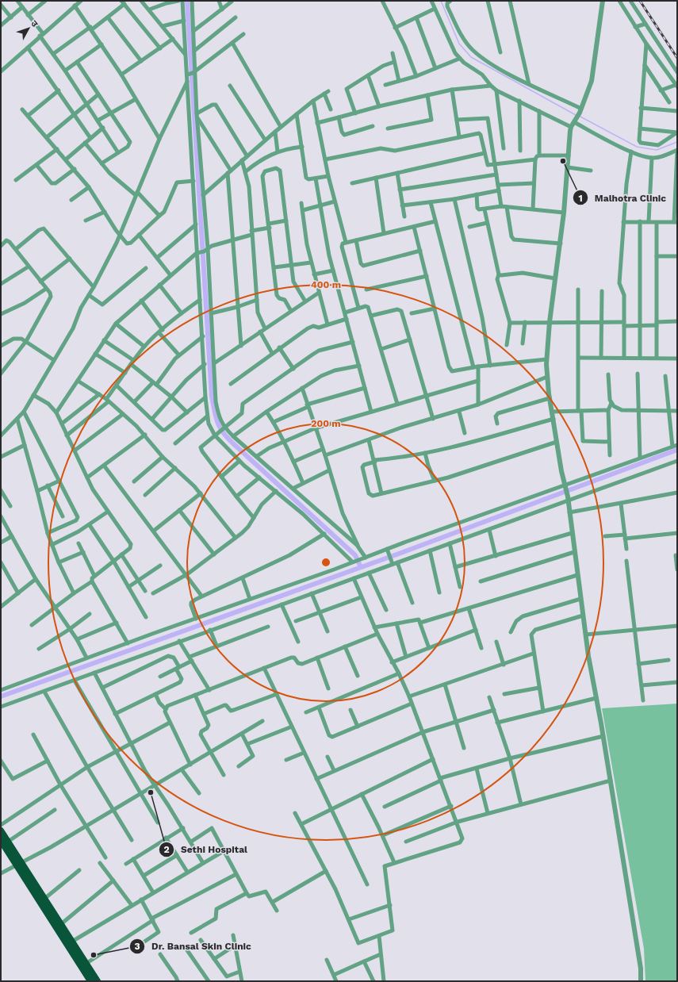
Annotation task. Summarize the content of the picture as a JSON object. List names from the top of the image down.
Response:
{
  "places": ["Malhotra Clinic", "Sethi Hospital", "Dr. Bansal Skin Clinic"],
  "north": "top right",
  "rings": ["400 m", "200 m"]
}
